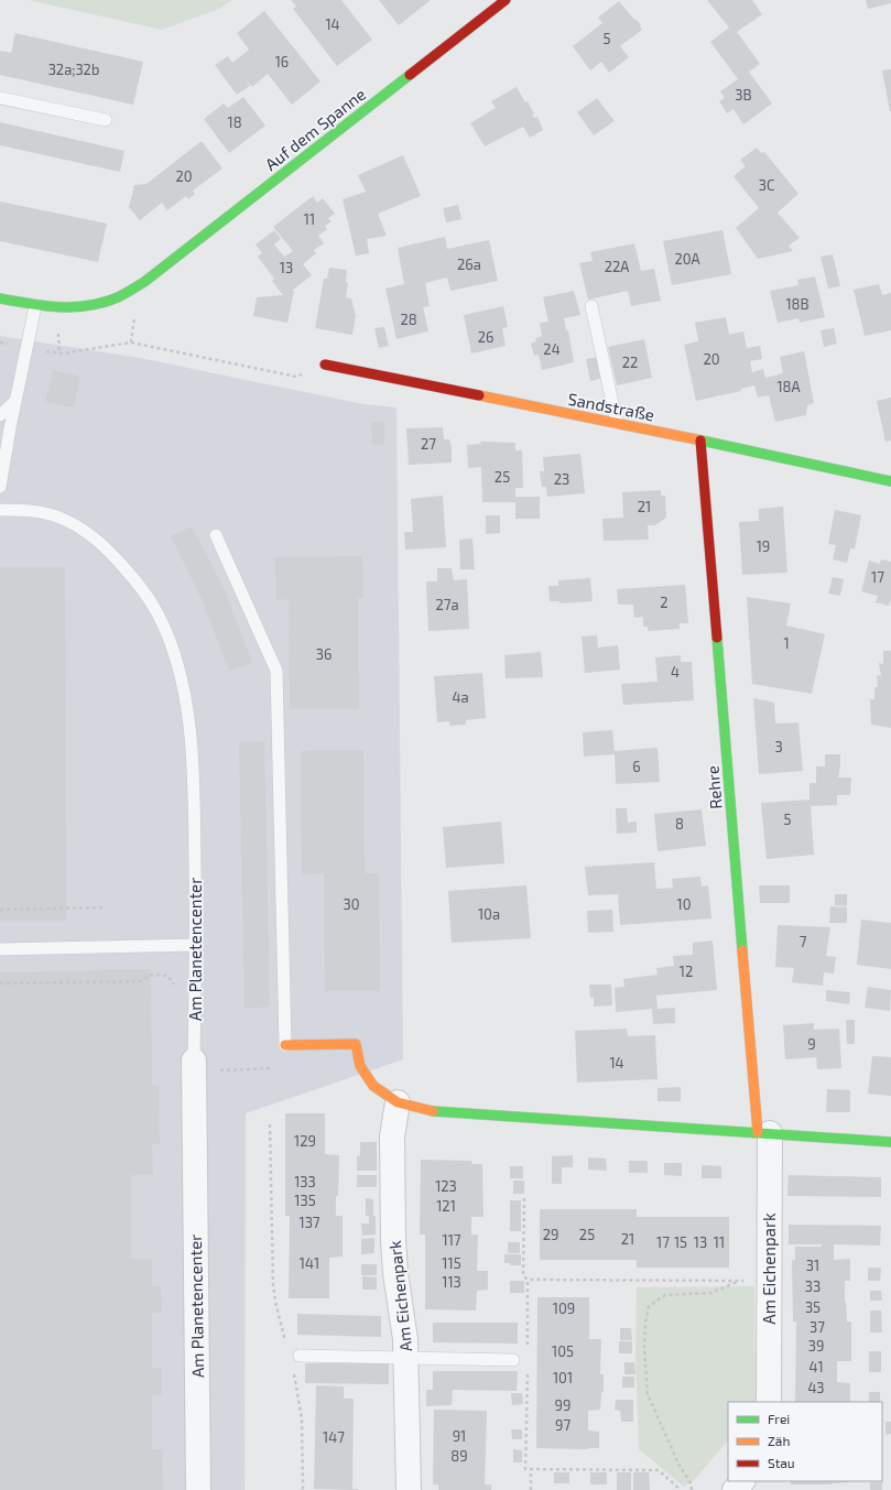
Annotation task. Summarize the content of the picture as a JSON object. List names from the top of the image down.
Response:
{
  "streets": {
    "street": [
      "Auf dem Spanne",
      "Sandstraße",
      "Rehre",
      "Am Planetencenter",
      "Am Eichenpark"
    ]
  },
  "crossings": [
    ["Sandstraße", "Rehre"],
    ["Rehre", "Am Eichenpark"]
  ],
  "house_numbers": [
    "14",
    "5",
    "16",
    "32a;32b",
    "3B",
    "18",
    "20",
    "3C",
    "11",
    "20A",
    "26a",
    "22A",
    "13",
    "18B",
    "28",
    "26",
    "24",
    "20",
    "22",
    "18A",
    "27",
    "25",
    "23",
    "21",
    "19",
    "17",
    "2",
    "27a",
    "1",
    "36",
    "4",
    "4a",
    "3",
    "6",
    "5",
    "8",
    "30",
    "10",
    "10a",
    "7",
    "12",
    "9",
    "14",
    "129",
    "133",
    "123",
    "135",
    "121",
    "137",
    "29",
    "25",
    "21",
    "117",
    "17",
    "15",
    "13",
    "11",
    "141",
    "115",
    "31",
    "113",
    "33",
    "35",
    "109",
    "37",
    "39",
    "105",
    "41",
    "101",
    "43",
    "99",
    "97",
    "91",
    "147",
    "89"
  ],
  "legend": ["Frei", "Zäh", "Stau"]
}
